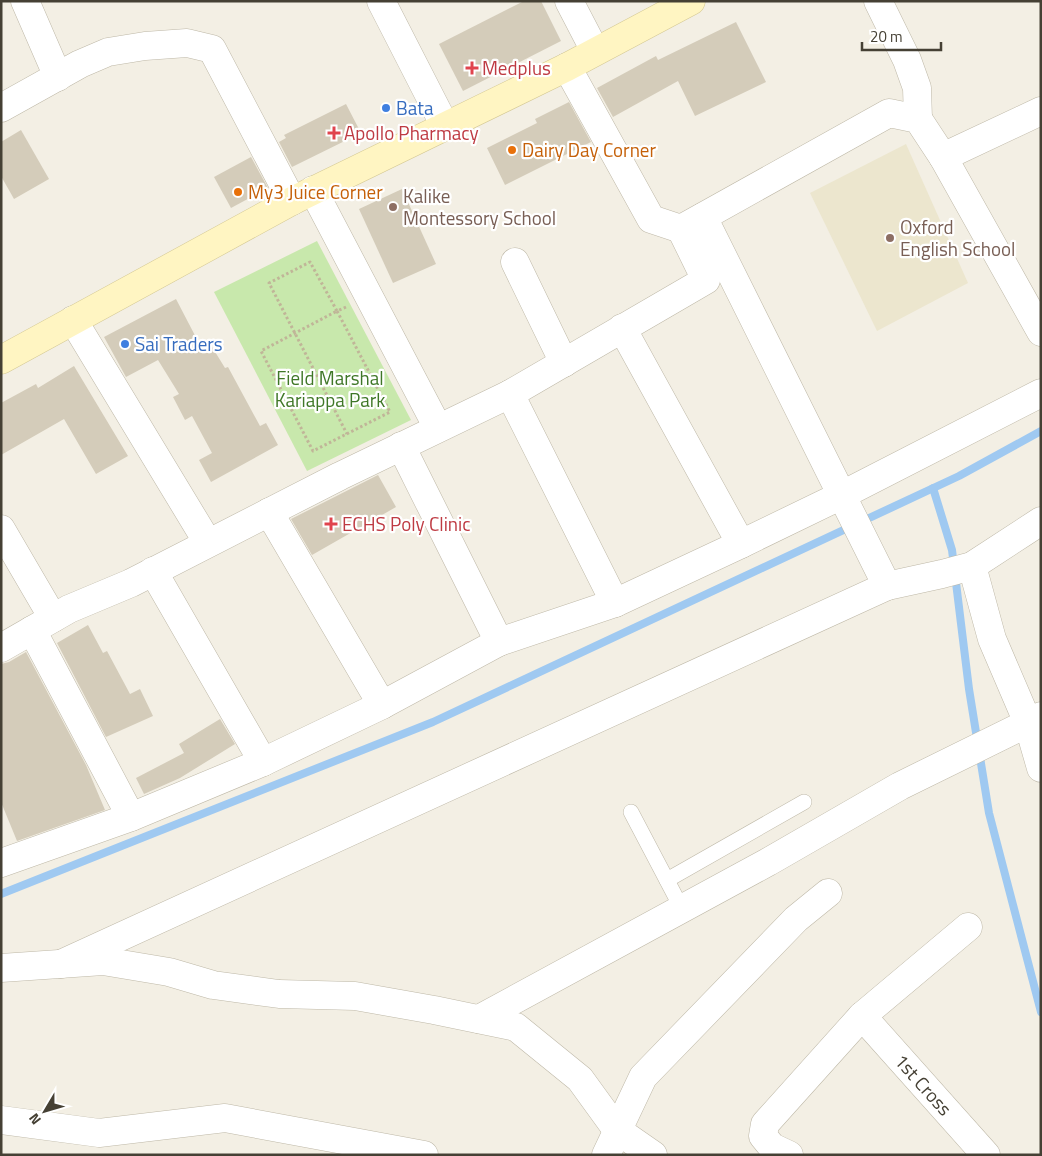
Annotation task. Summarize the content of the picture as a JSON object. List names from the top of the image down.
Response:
{
  "streets": {
    "street": ["1st Cross"]
  },
  "parks": ["Field Marshal Kariappa Park"],
  "places": {
    "health": ["Medplus", "Apollo Pharmacy", "ECHS Poly Clinic"],
    "other": [
      "Bata",
      "Dairy Day Corner",
      "My3 Juice Corner",
      "Kalike Montessory School",
      "Oxford English School",
      "Sai Traders"
    ]
  },
  "scale_bar": "20 m",
  "north": "bottom left"
}
